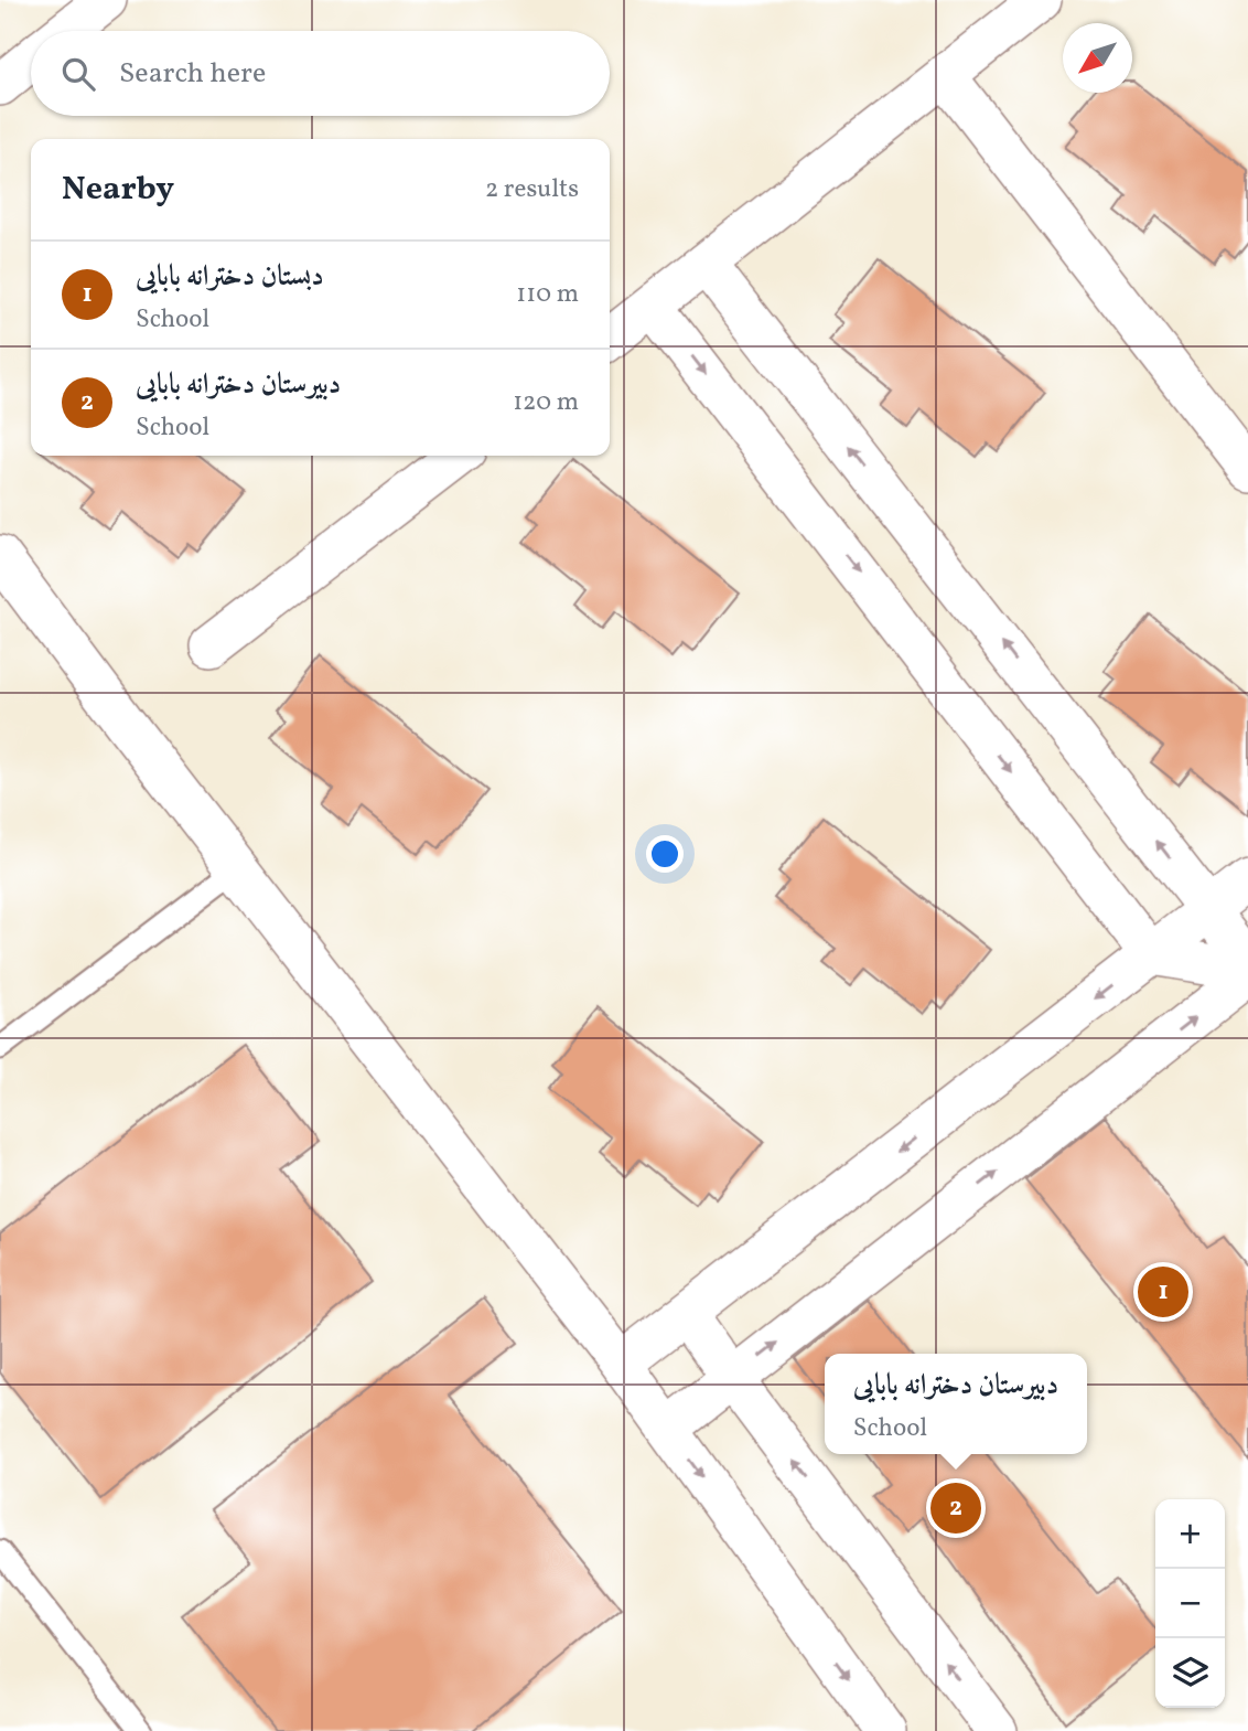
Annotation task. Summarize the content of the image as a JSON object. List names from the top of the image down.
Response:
{
  "north": "bottom left",
  "page": {
    "search": "Search here",
    "heading": ["Nearby", "2 results"],
    "list": [
      {
        "mark": "1",
        "name": "دبستان دخترانه بابایی",
        "note": "School",
        "value": "110 m"
      },
      {
        "mark": "2",
        "name": "دبیرستان دخترانه بابایی",
        "note": "School",
        "value": "120 m"
      }
    ],
    "pins": ["1", "2"],
    "popup": ["دبیرستان دخترانه بابایی", "School"],
    "map_buttons": ["+", "−"]
  }
}
